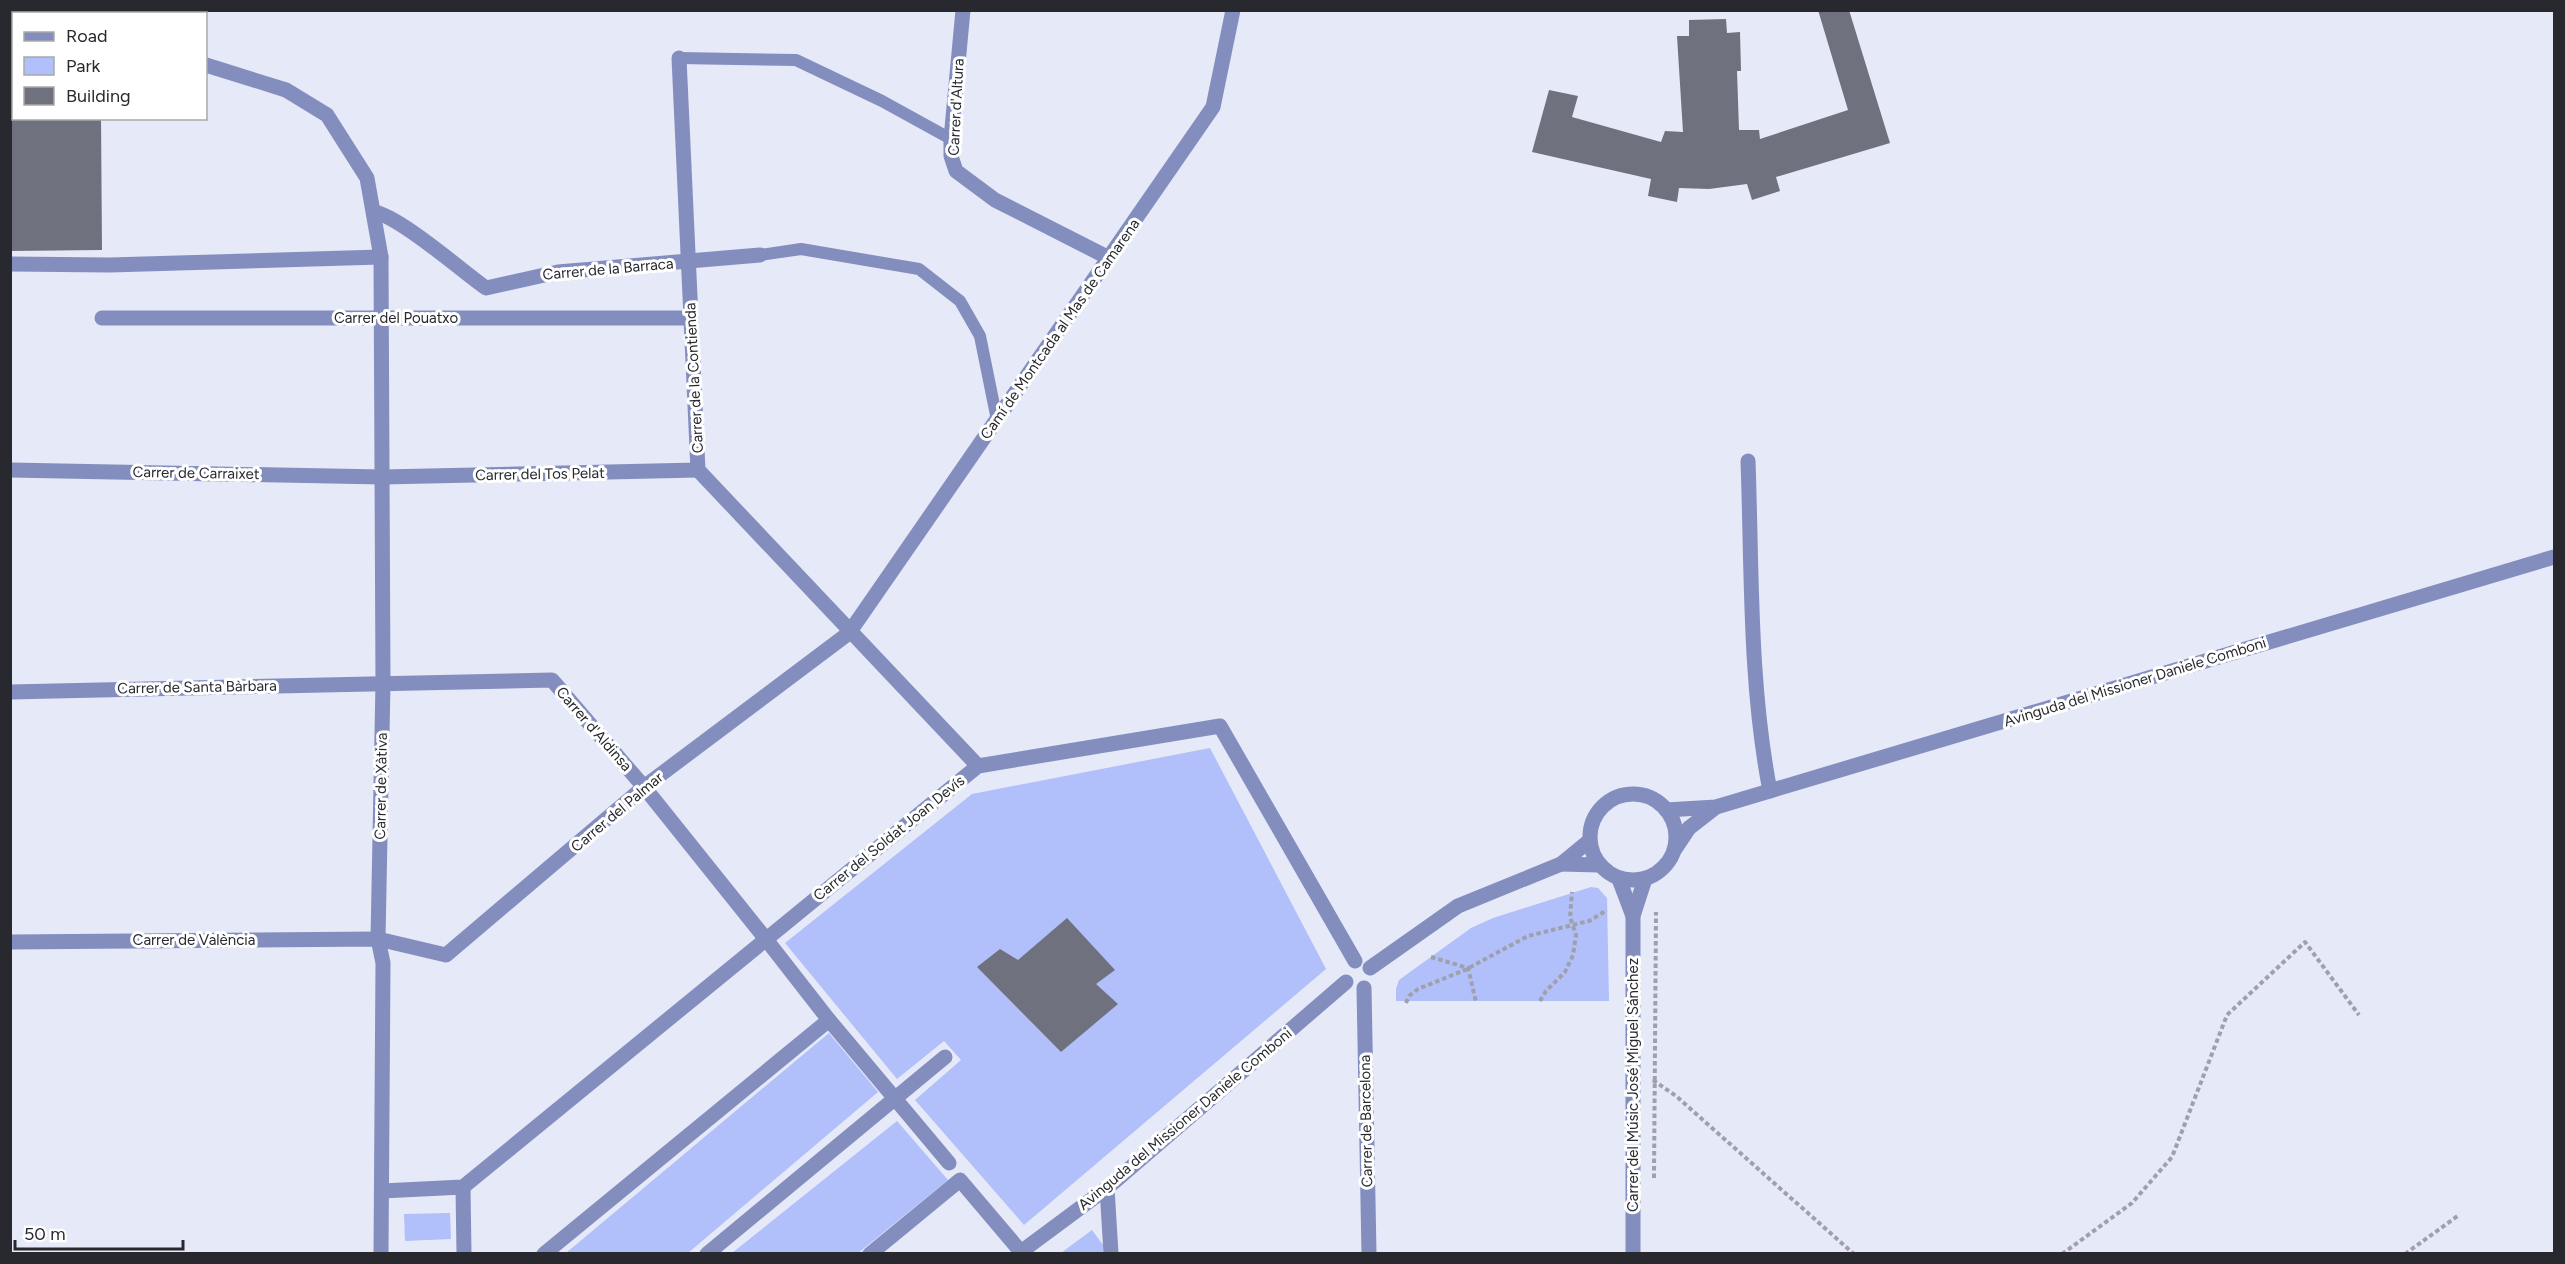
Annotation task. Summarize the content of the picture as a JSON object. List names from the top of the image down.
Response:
{
  "streets": {
    "street": [
      "Carrer d'Altura",
      "Carrer de la Barraca",
      "Carrer del Pouatxo",
      "Camí de Montcada al Mas de Camarena",
      "Carrer de la Contienda",
      "Carrer de Carraixet",
      "Carrer del Tos Pelat",
      "Avinguda del Missioner Daniele Comboni",
      "Carrer de Santa Bàrbara",
      "Carrer d'Aldinsa",
      "Carrer de Xàtiva",
      "Carrer del Palmar",
      "Carrer del Soldat Joan Devís",
      "Carrer de València",
      "Carrer del Músic José Miguel Sánchez",
      "Carrer de Barcelona"
    ]
  },
  "crossings": [
    ["Carrer d'Altura", "Camí de Montcada al Mas de Camarena"],
    ["Carrer de la Barraca", "Carrer de la Contienda"],
    ["Carrer de la Barraca", "Carrer de Xàtiva"],
    ["Carrer del Pouatxo", "Carrer de la Contienda"],
    ["Carrer del Pouatxo", "Carrer de Xàtiva"],
    ["Camí de Montcada al Mas de Camarena", "Carrer de la Contienda"],
    ["Camí de Montcada al Mas de Camarena", "Carrer del Palmar"],
    ["Carrer de la Contienda", "Carrer del Tos Pelat"],
    ["Carrer de la Contienda", "Carrer del Palmar"],
    ["Carrer de la Contienda", "Carrer del Soldat Joan Devís"],
    ["Carrer de Carraixet", "Carrer del Tos Pelat"],
    ["Carrer de Carraixet", "Carrer de Xàtiva"],
    ["Carrer del Tos Pelat", "Carrer de Xàtiva"],
    ["Avinguda del Missioner Daniele Comboni", "Carrer del Soldat Joan Devís"],
    ["Avinguda del Missioner Daniele Comboni", "Carrer del Músic José Miguel Sánchez"],
    ["Avinguda del Missioner Daniele Comboni", "Carrer de Barcelona"],
    ["Carrer de Santa Bàrbara", "Carrer d'Aldinsa"],
    ["Carrer de Santa Bàrbara", "Carrer de Xàtiva"],
    ["Carrer d'Aldinsa", "Carrer de Xàtiva"],
    ["Carrer d'Aldinsa", "Carrer del Palmar"],
    ["Carrer d'Aldinsa", "Carrer del Soldat Joan Devís"],
    ["Carrer de Xàtiva", "Carrer del Palmar"],
    ["Carrer de Xàtiva", "Carrer de València"],
    ["Carrer del Palmar", "Carrer de València"],
    ["Carrer del Soldat Joan Devís", "Carrer de Barcelona"]
  ],
  "legend": ["Road", "Park", "Building"],
  "scale_bar": "50 m"
}
